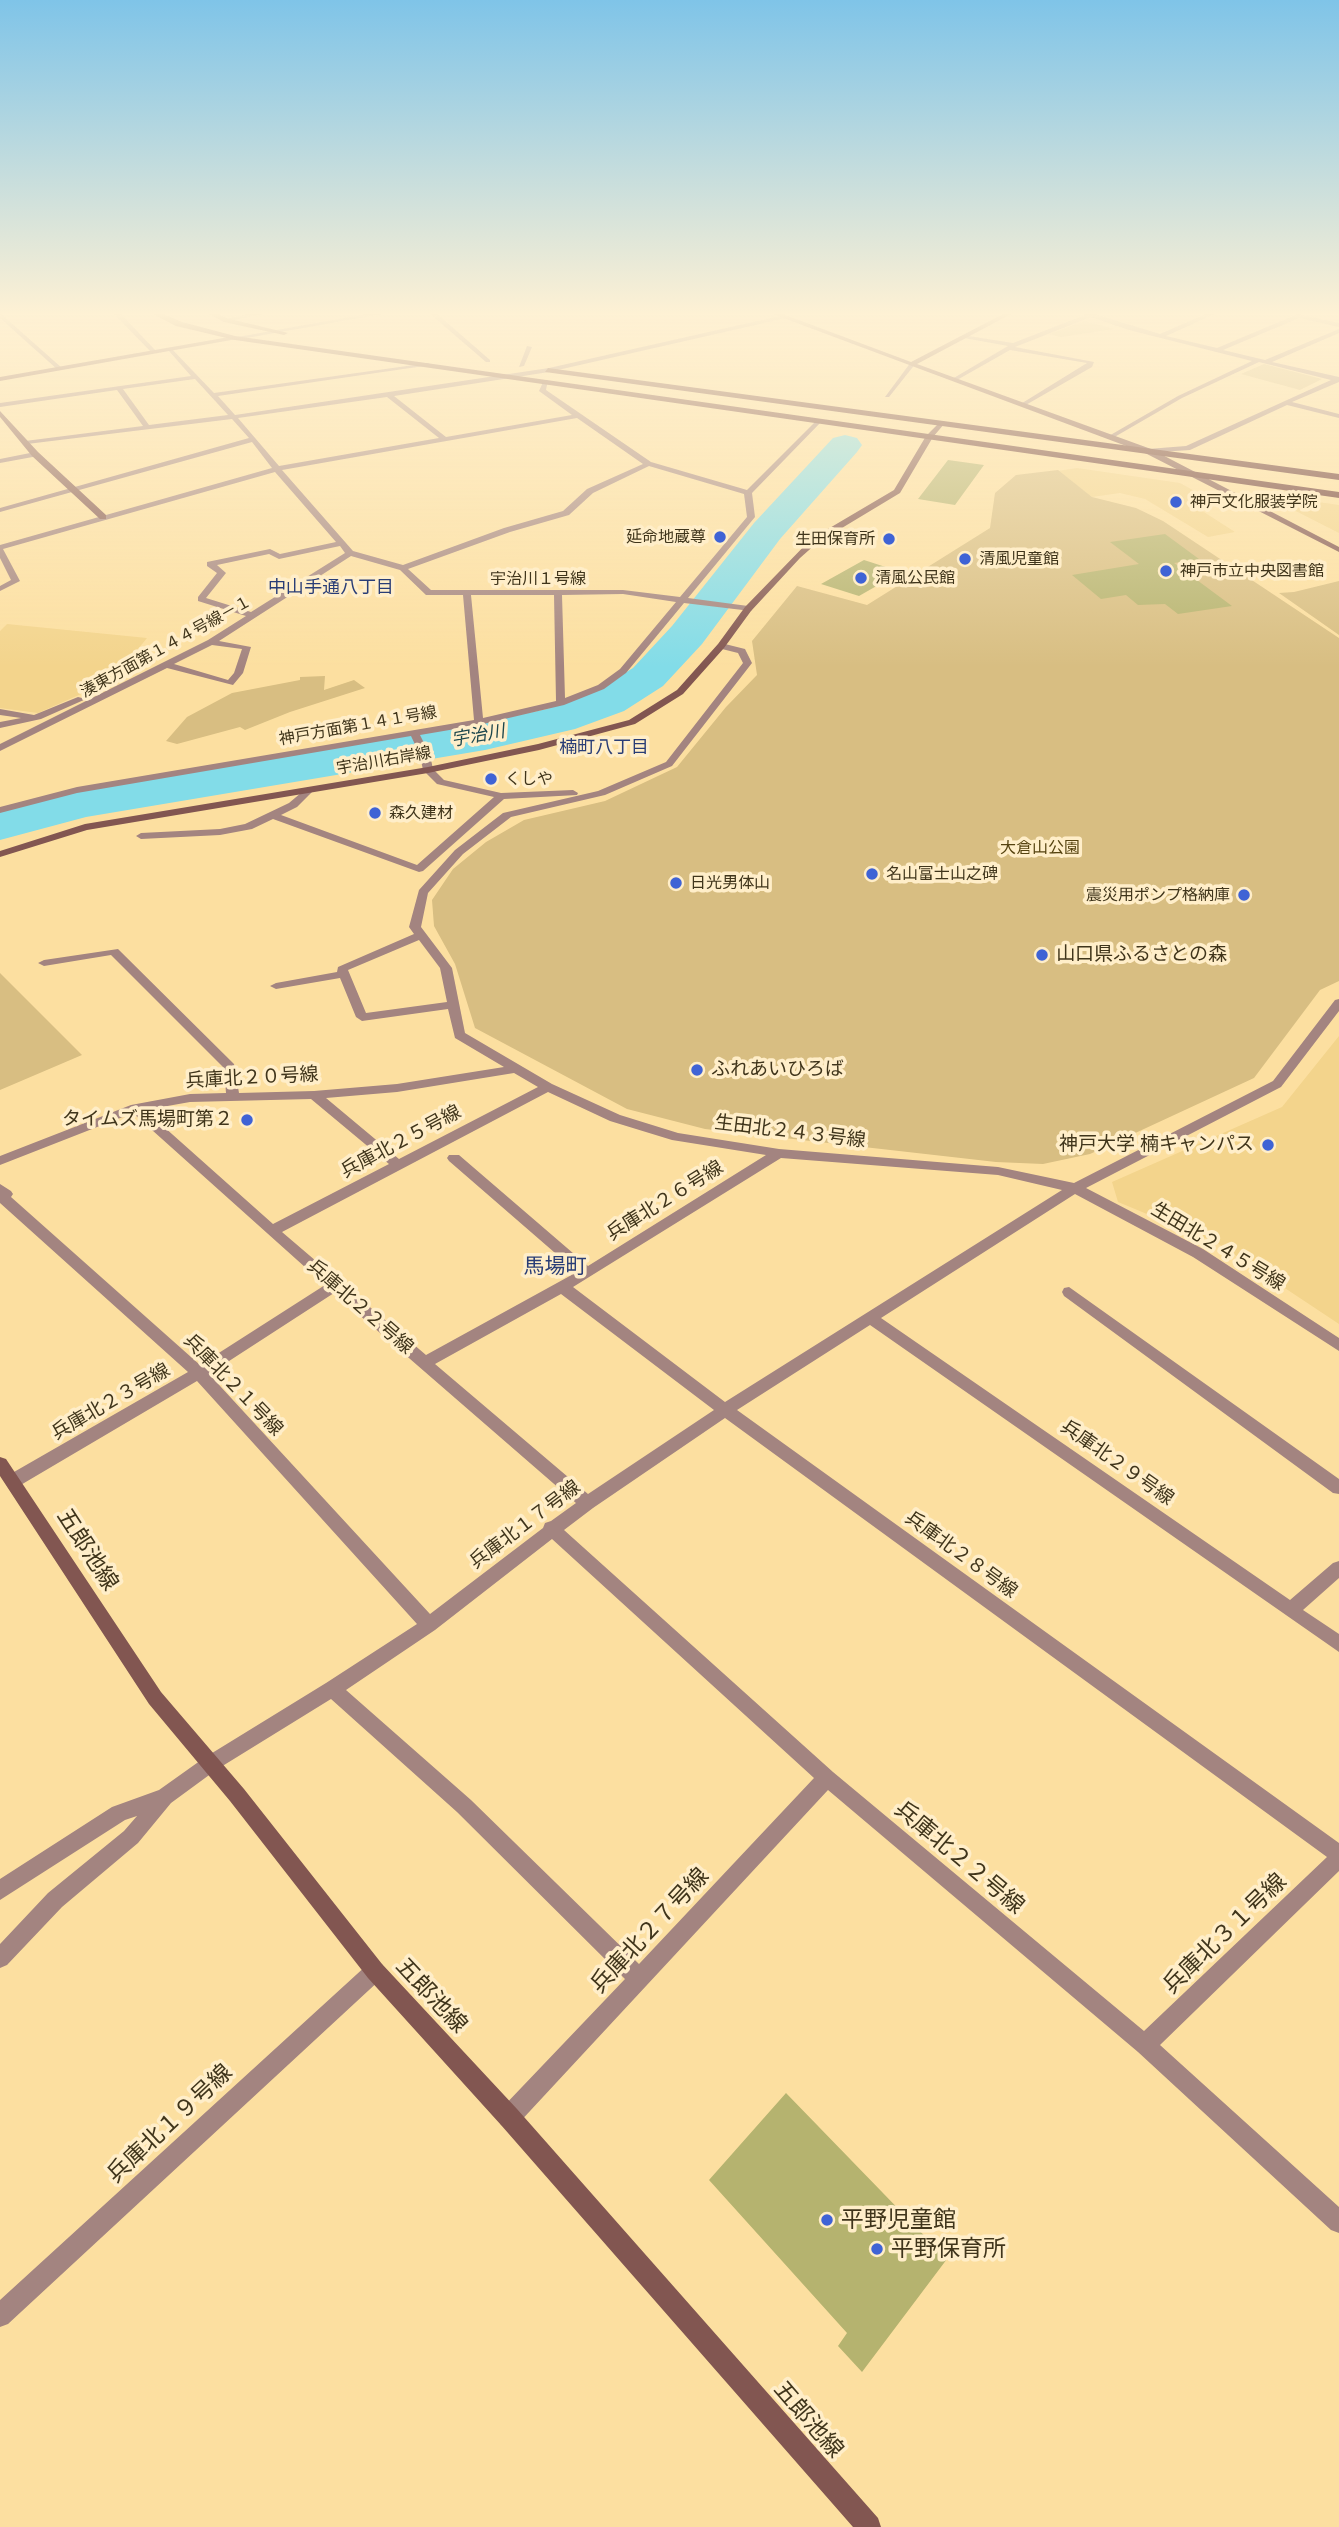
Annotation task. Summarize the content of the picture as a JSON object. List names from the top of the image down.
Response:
{
  "streets": {
    "street": [
      "宇治川１号線",
      "湊東方面第１４４号線－１",
      "神戸方面第１４１号線",
      "宇治川右岸線",
      "兵庫北２０号線",
      "生田北２４３号線",
      "兵庫北２５号線",
      "兵庫北２６号線",
      "生田北２４５号線",
      "兵庫北２２号線",
      "兵庫北２１号線",
      "兵庫北２３号線",
      "兵庫北２９号線",
      "兵庫北１７号線",
      "五郎池線",
      "兵庫北２８号線",
      "兵庫北２７号線",
      "兵庫北３１号線",
      "兵庫北１９号線"
    ]
  },
  "crossings": [
    ["宇治川１号線", "神戸方面第１４１号線"],
    ["宇治川１号線", "宇治川右岸線"],
    ["兵庫北２０号線", "生田北２４３号線"],
    ["兵庫北２０号線", "兵庫北２２号線"],
    ["生田北２４３号線", "兵庫北２５号線"],
    ["生田北２４３号線", "兵庫北２６号線"],
    ["生田北２４３号線", "生田北２４５号線"],
    ["生田北２４３号線", "兵庫北１７号線"],
    ["兵庫北２５号線", "兵庫北２２号線"],
    ["兵庫北２６号線", "兵庫北２２号線"],
    ["兵庫北２６号線", "兵庫北２８号線"],
    ["生田北２４５号線", "兵庫北１７号線"],
    ["兵庫北２２号線", "兵庫北２３号線"],
    ["兵庫北２２号線", "兵庫北１７号線"],
    ["兵庫北２２号線", "兵庫北２７号線"],
    ["兵庫北２２号線", "兵庫北３１号線"],
    ["兵庫北２１号線", "兵庫北２３号線"],
    ["兵庫北２１号線", "兵庫北１７号線"],
    ["兵庫北２３号線", "五郎池線"],
    ["兵庫北２９号線", "兵庫北１７号線"],
    ["兵庫北１７号線", "五郎池線"],
    ["兵庫北１７号線", "兵庫北２８号線"],
    ["五郎池線", "兵庫北２７号線"],
    ["五郎池線", "兵庫北１９号線"],
    ["兵庫北２８号線", "兵庫北３１号線"]
  ],
  "districts": ["中山手通八丁目", "楠町八丁目", "馬場町"],
  "water": ["宇治川"],
  "parks": ["大倉山公園"],
  "places": [
    "神戸文化服装学院",
    "延命地蔵尊",
    "生田保育所",
    "清風児童館",
    "神戸市立中央図書館",
    "清風公民館",
    "くしや",
    "森久建材",
    "名山富士山之碑",
    "日光男体山",
    "震災用ポンプ格納庫",
    "山口県ふるさとの森",
    "ふれあいひろば",
    "タイムズ馬場町第２",
    "神戸大学 楠キャンパス",
    "平野児童館",
    "平野保育所"
  ]
}
